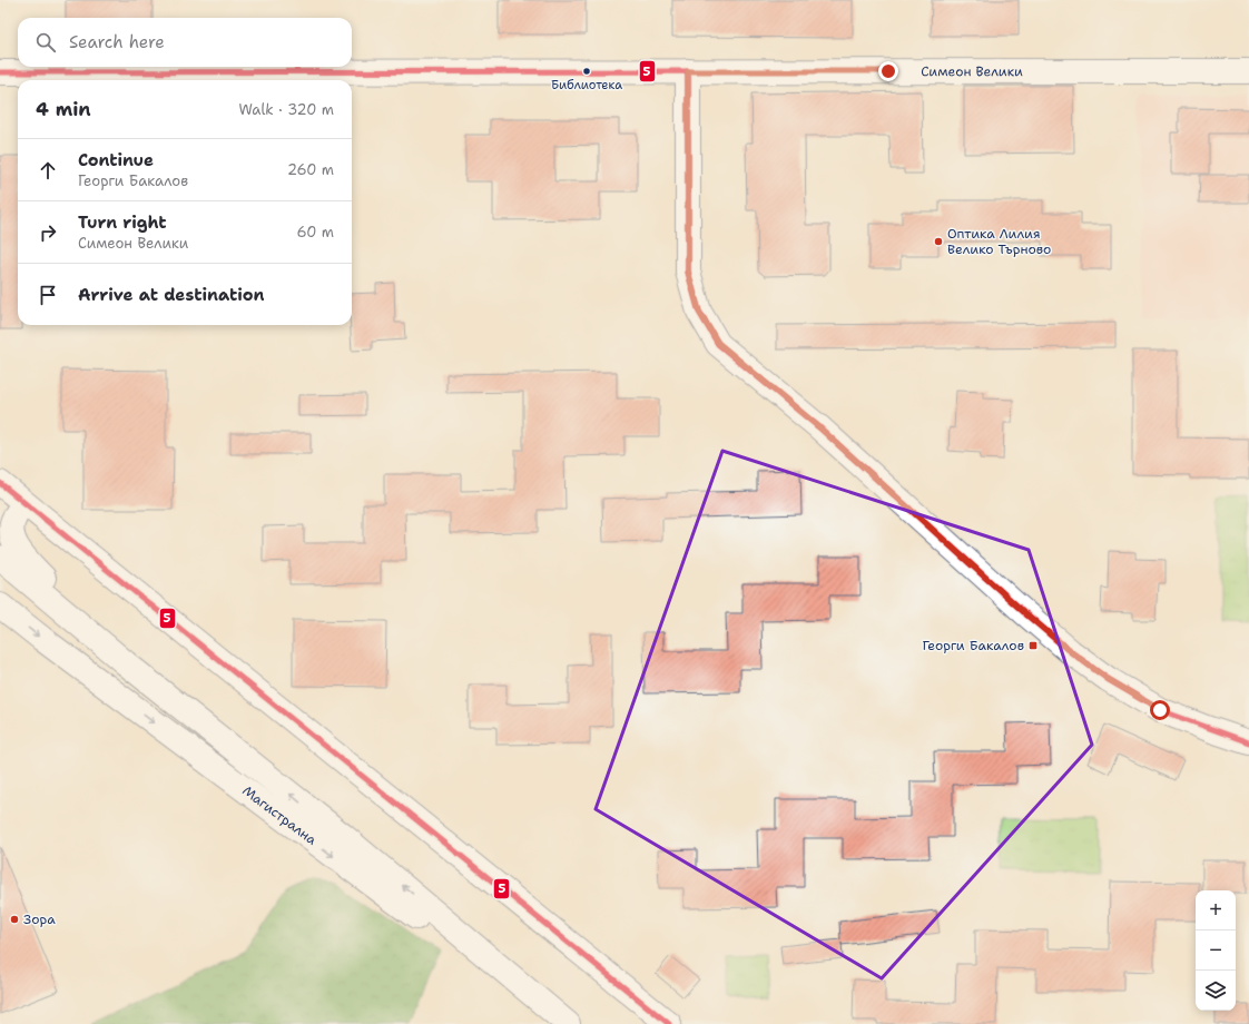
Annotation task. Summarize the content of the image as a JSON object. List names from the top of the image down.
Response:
{
  "streets": {
    "street": ["Симеон Велики", "Магистрална"]
  },
  "places": {
    "other": ["Библиотека", "Оптика Лилия Велико Търново", "Зора"],
    "transit": ["Георги Бакалов"]
  },
  "lines": ["transit line 5"],
  "page": {
    "search": "Search here",
    "heading": ["4 min", "Walk · 320 m"],
    "list": [
      ["Continue", "Георги Бакалов", "260 m"],
      ["Turn right", "Симеон Велики", "60 m"],
      "Arrive at destination"
    ],
    "map_buttons": ["+", "−"]
  }
}
